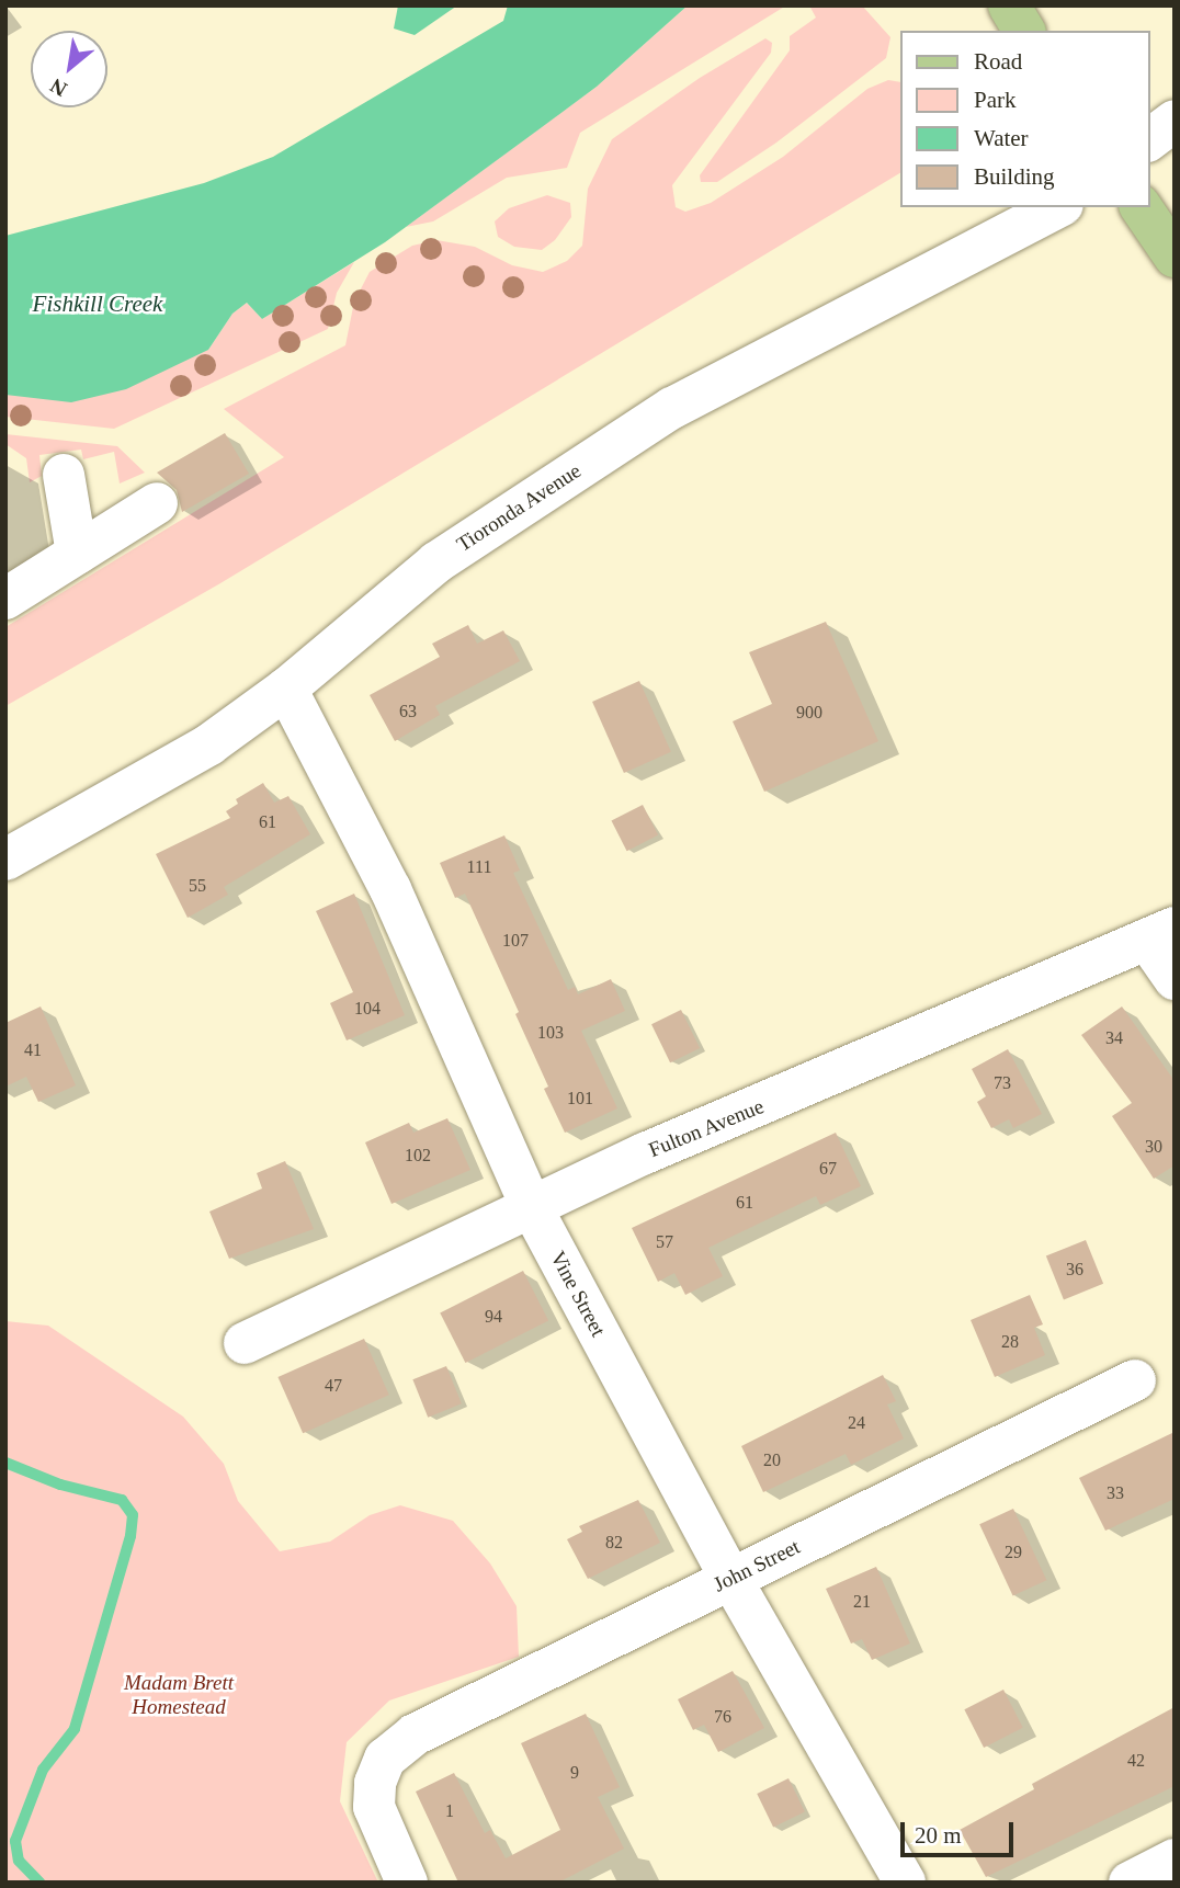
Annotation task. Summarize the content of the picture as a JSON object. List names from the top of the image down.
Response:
{
  "streets": {
    "street": [
      "Tioronda Avenue",
      "Fulton Avenue",
      "Vine Street",
      "John Street"
    ]
  },
  "crossings": [
    ["Tioronda Avenue", "Vine Street"],
    ["Fulton Avenue", "Vine Street"],
    ["Vine Street", "John Street"]
  ],
  "water": ["Fishkill Creek"],
  "parks": ["Madam Brett Homestead"],
  "house_numbers": [
    "63",
    "900",
    "61",
    "111",
    "55",
    "107",
    "104",
    "103",
    "34",
    "41",
    "73",
    "101",
    "30",
    "102",
    "67",
    "61",
    "57",
    "36",
    "94",
    "28",
    "47",
    "24",
    "20",
    "33",
    "82",
    "29",
    "21",
    "76",
    "42",
    "9",
    "1"
  ],
  "legend": [
    "Road",
    "Park",
    "Water",
    "Building"
  ],
  "scale_bar": "20 m",
  "north": "bottom left"
}
